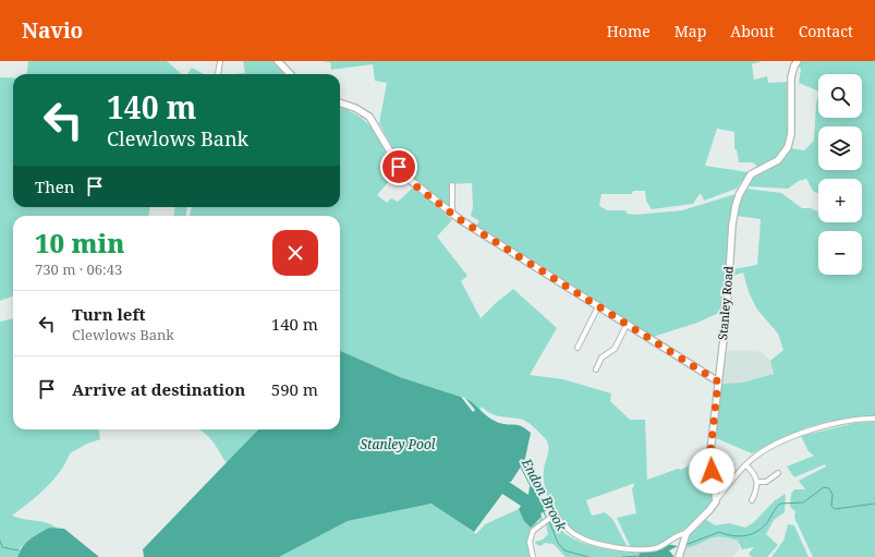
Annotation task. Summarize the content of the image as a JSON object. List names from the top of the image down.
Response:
{
  "streets": {
    "street": ["Stanley Road"]
  },
  "water": ["Stanley Pool", "Endon Brook"],
  "page": {
    "header": "Navio",
    "nav": [
      "Home",
      "Map",
      "About",
      "Contact"
    ],
    "map_buttons": ["+", "−"],
    "turn": ["140 m", "Clewlows Bank"],
    "then": "Then",
    "heading": ["10 min", "730 m · 06:43"],
    "list": [
      {
        "name": "Turn left",
        "note": "Clewlows Bank",
        "value": "140 m"
      },
      {
        "name": "Arrive at destination",
        "value": "590 m"
      }
    ]
  }
}
